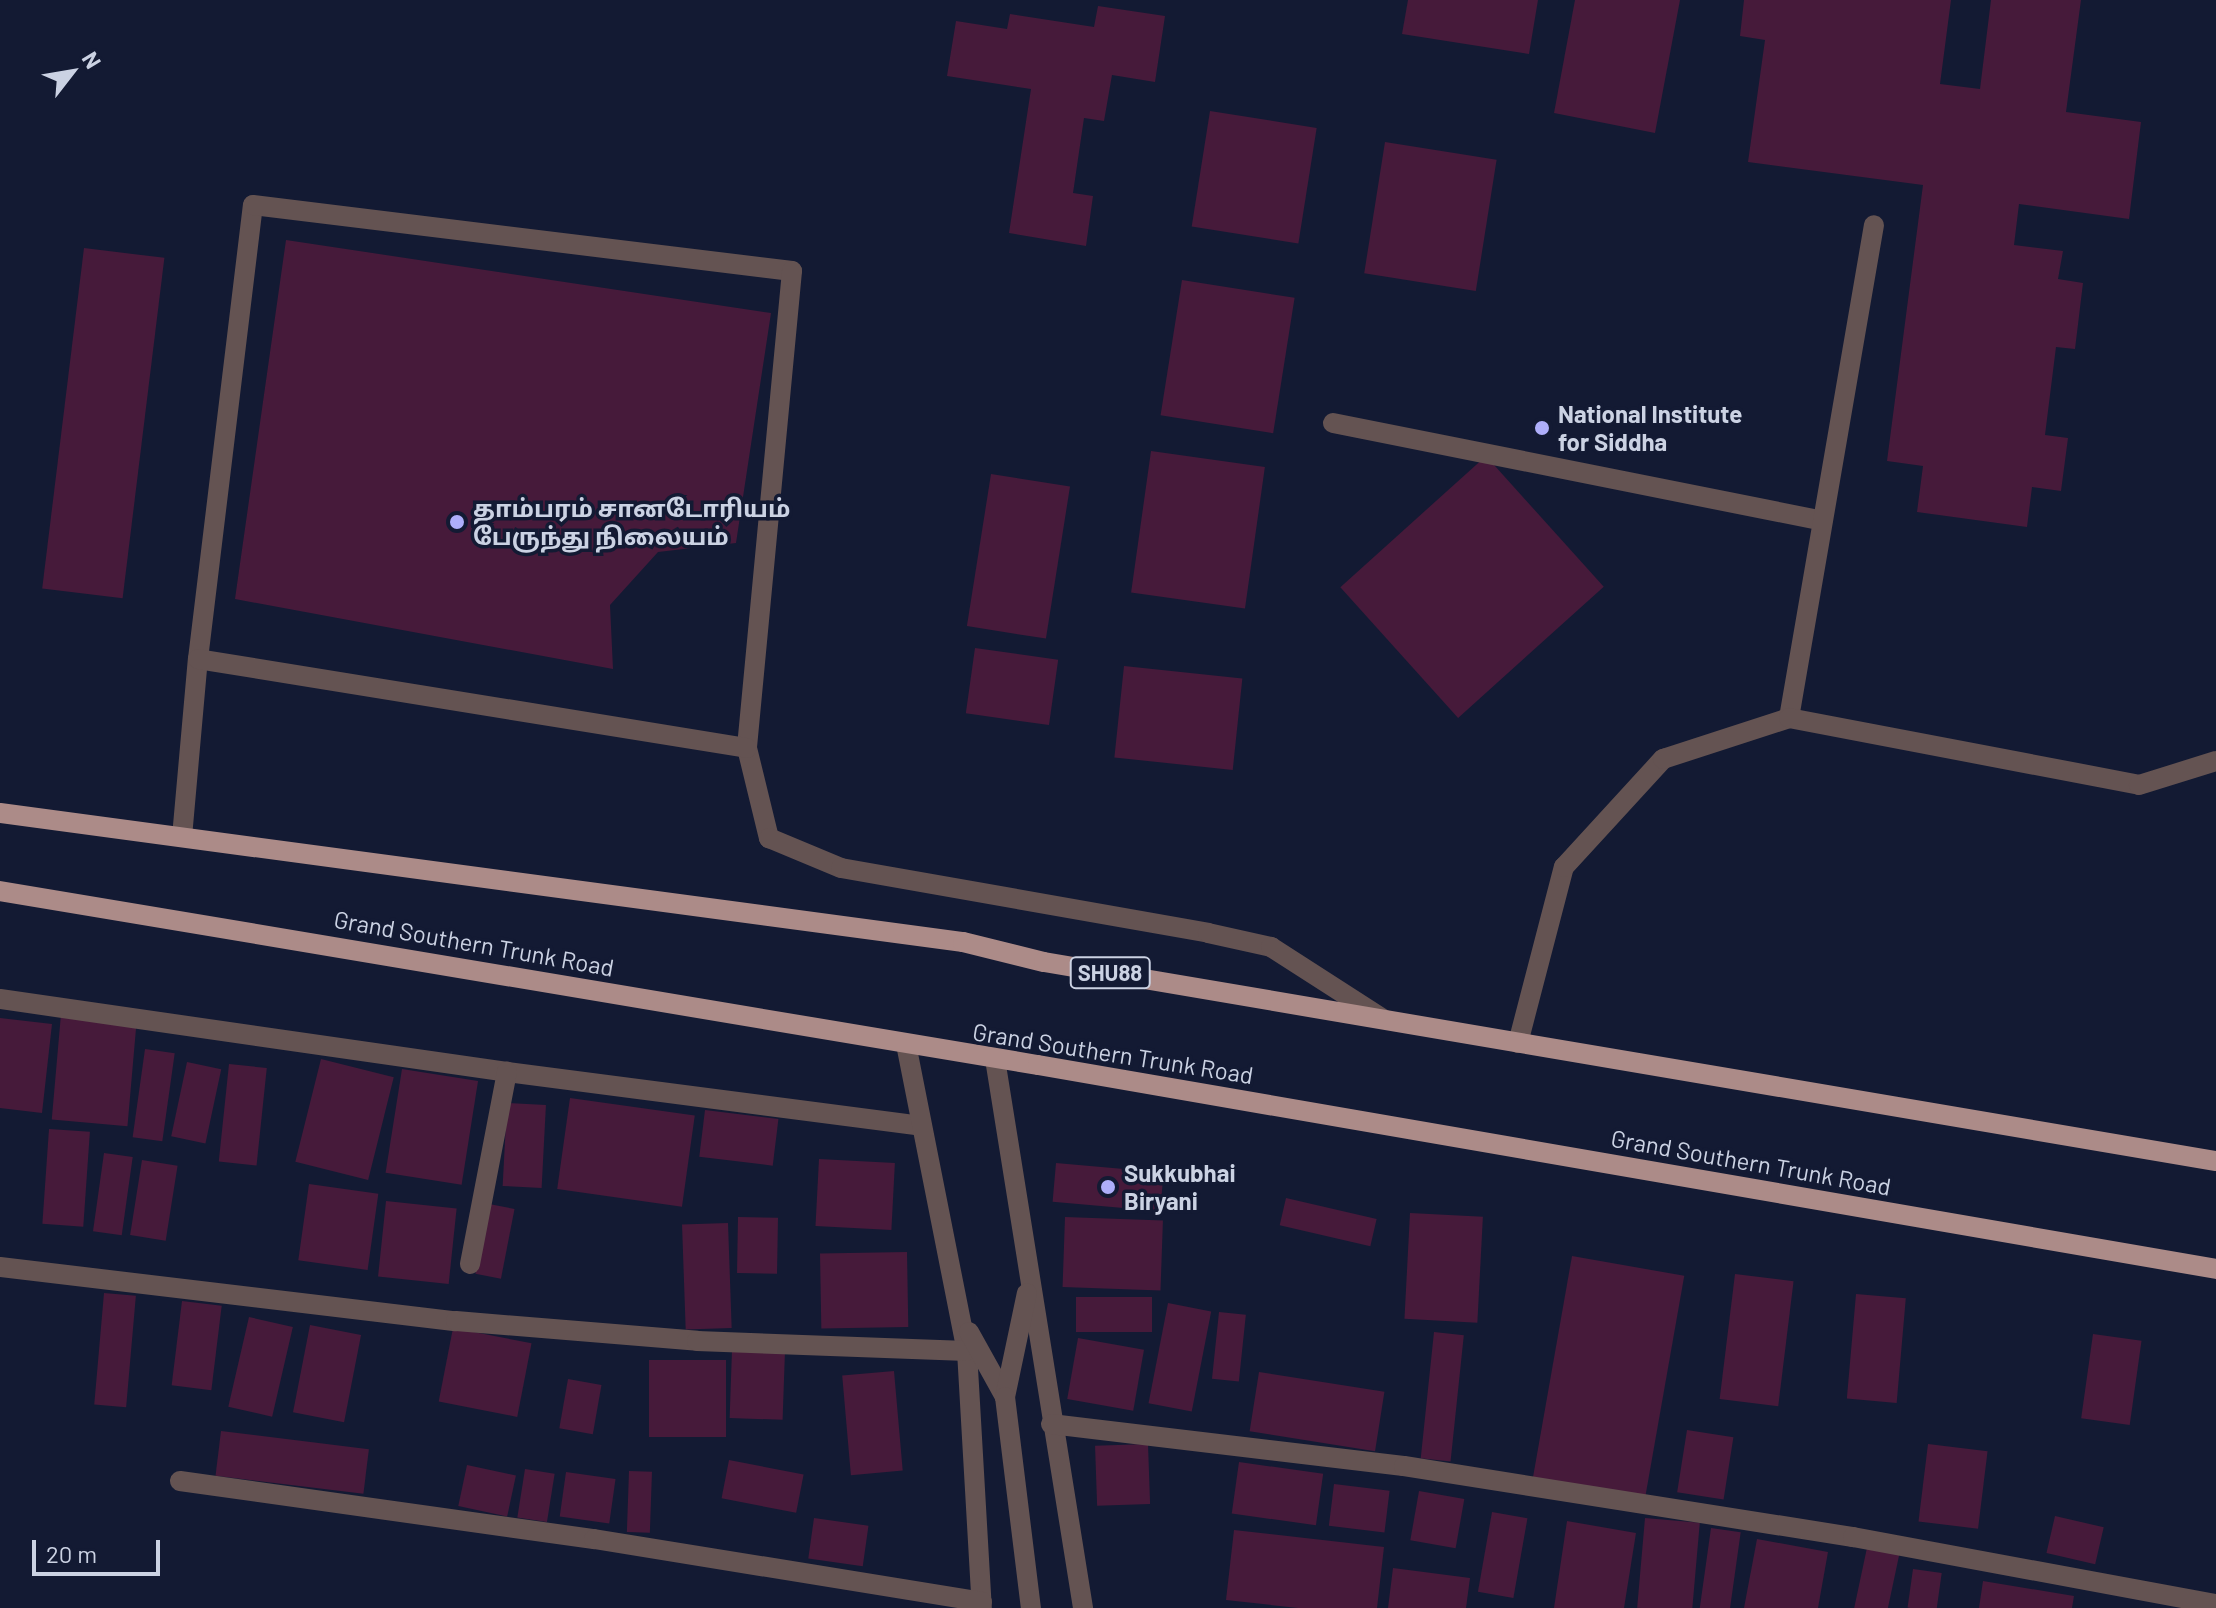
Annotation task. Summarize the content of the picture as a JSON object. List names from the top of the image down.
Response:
{
  "streets": {
    "main road": ["Grand Southern Trunk Road", "SHU88"]
  },
  "places": ["National Institute for Siddha", "தாம்பரம் சானடோரியம் பேருந்து நிலையம்", "Sukkubhai Biryani"],
  "scale_bar": "20 m",
  "north": "top right"
}
